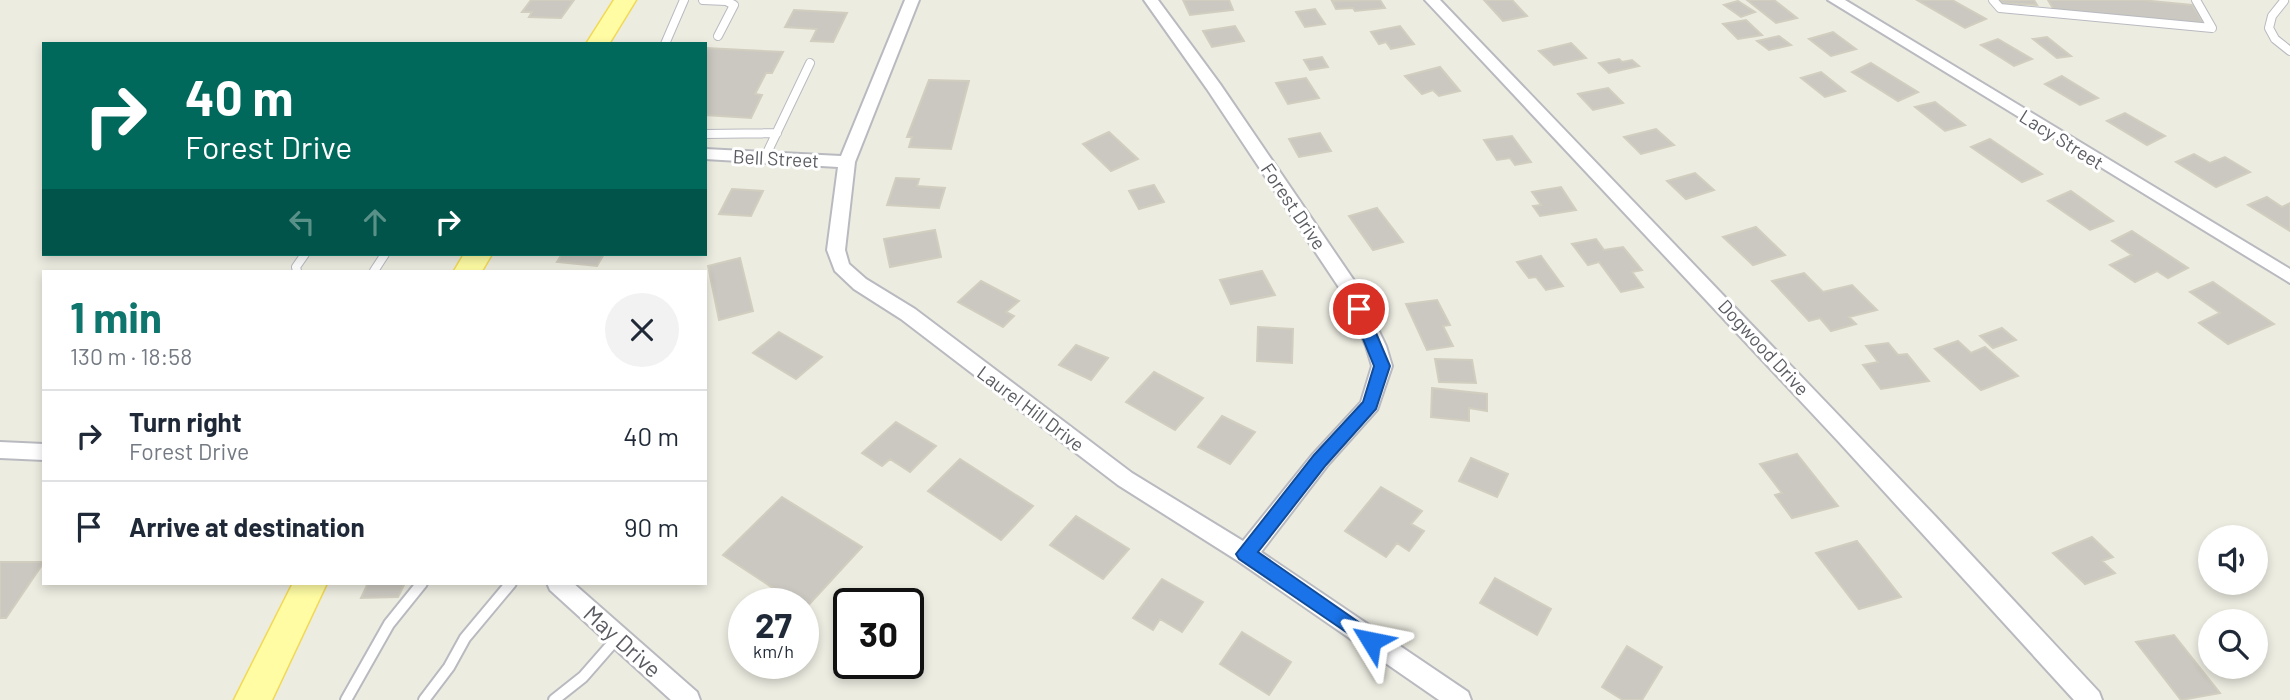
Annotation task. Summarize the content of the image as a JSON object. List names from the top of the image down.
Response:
{
  "streets": {
    "street": [
      "Lacy Street",
      "Bell Street",
      "Forest Drive",
      "Dogwood Drive",
      "Laurel Hill Drive",
      "May Drive"
    ]
  },
  "crossings": [
    ["Bell Street", "Laurel Hill Drive"],
    ["Forest Drive", "Laurel Hill Drive"]
  ],
  "page": {
    "turn": ["40 m", "Forest Drive"],
    "heading": ["1 min", "130 m · 18:58"],
    "list": [
      {
        "name": "Turn right",
        "note": "Forest Drive",
        "value": "40 m"
      },
      {
        "name": "Arrive at destination",
        "value": "90 m"
      }
    ],
    "speed": "27 km/h",
    "limit": "30"
  }
}
